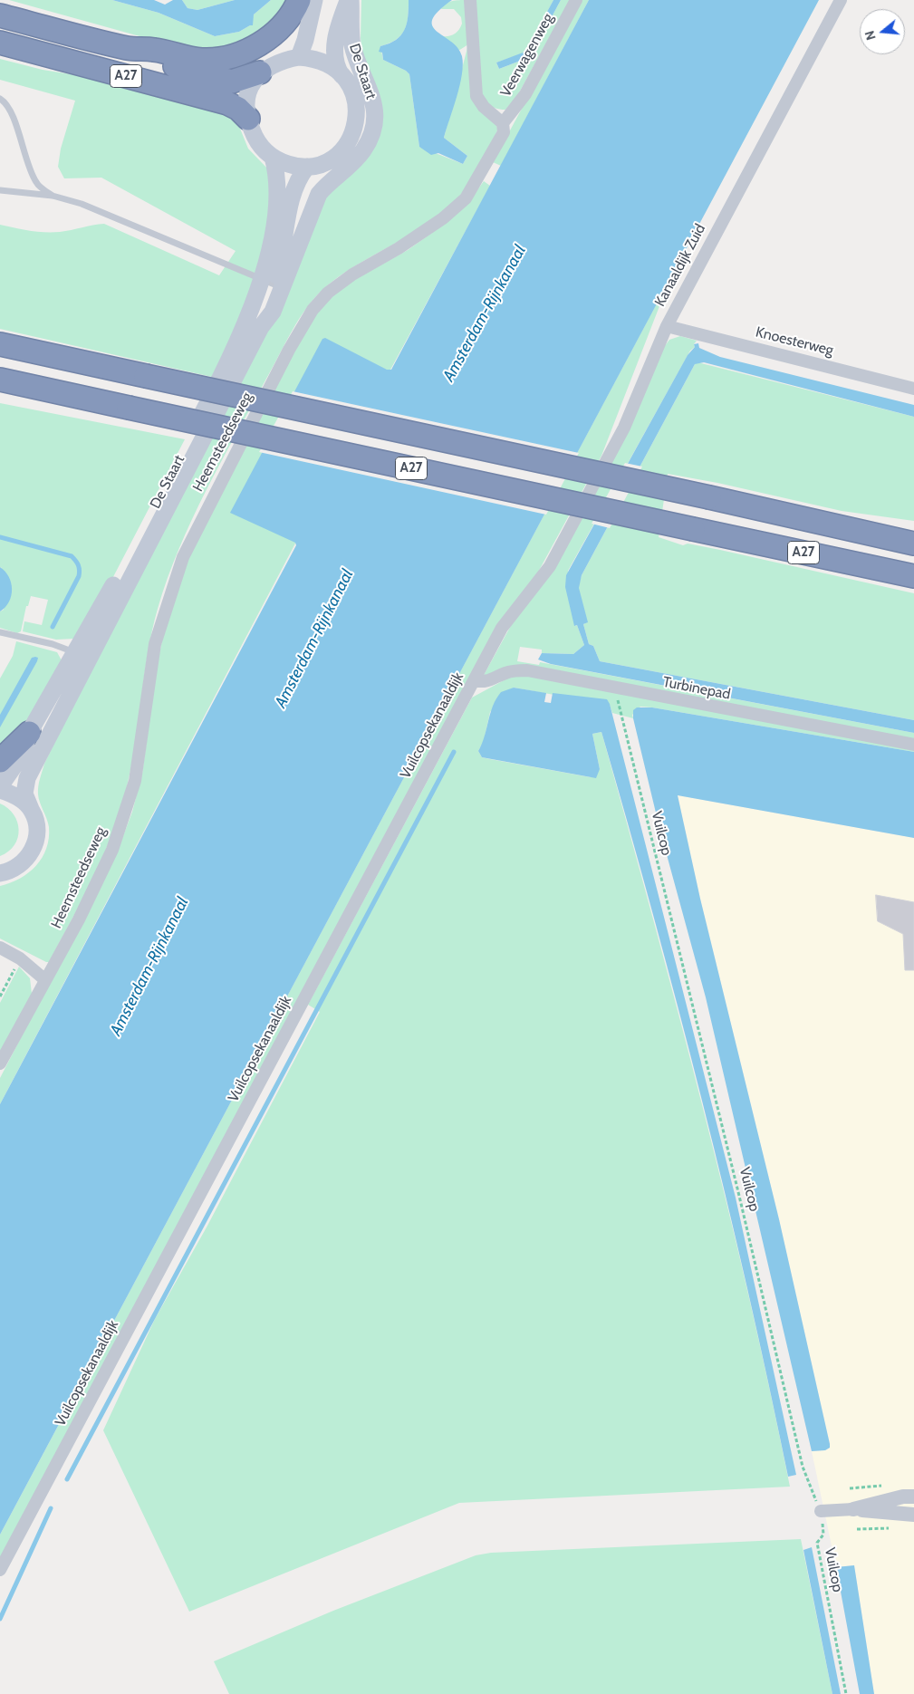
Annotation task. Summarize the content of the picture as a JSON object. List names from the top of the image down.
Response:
{
  "streets": {
    "highway": ["A27"],
    "main road": ["De Staart"],
    "street": [
      "Veerwagenweg",
      "Kanaaldijk Zuid",
      "Knoesterweg",
      "Heemsteedseweg",
      "Turbinepad",
      "Vuilcopsekanaaldijk"
    ],
    "path": ["Vuilcop"]
  },
  "crossings": [
    ["Veerwagenweg", "Heemsteedseweg"],
    ["De Staart", "A27"],
    ["Kanaaldijk Zuid", "Knoesterweg"],
    ["Kanaaldijk Zuid", "Vuilcopsekanaaldijk"],
    ["Turbinepad", "Vuilcopsekanaaldijk"],
    ["Turbinepad", "Vuilcop"]
  ],
  "water": ["Amsterdam-Rijnkanaal"],
  "north": "left"
}
